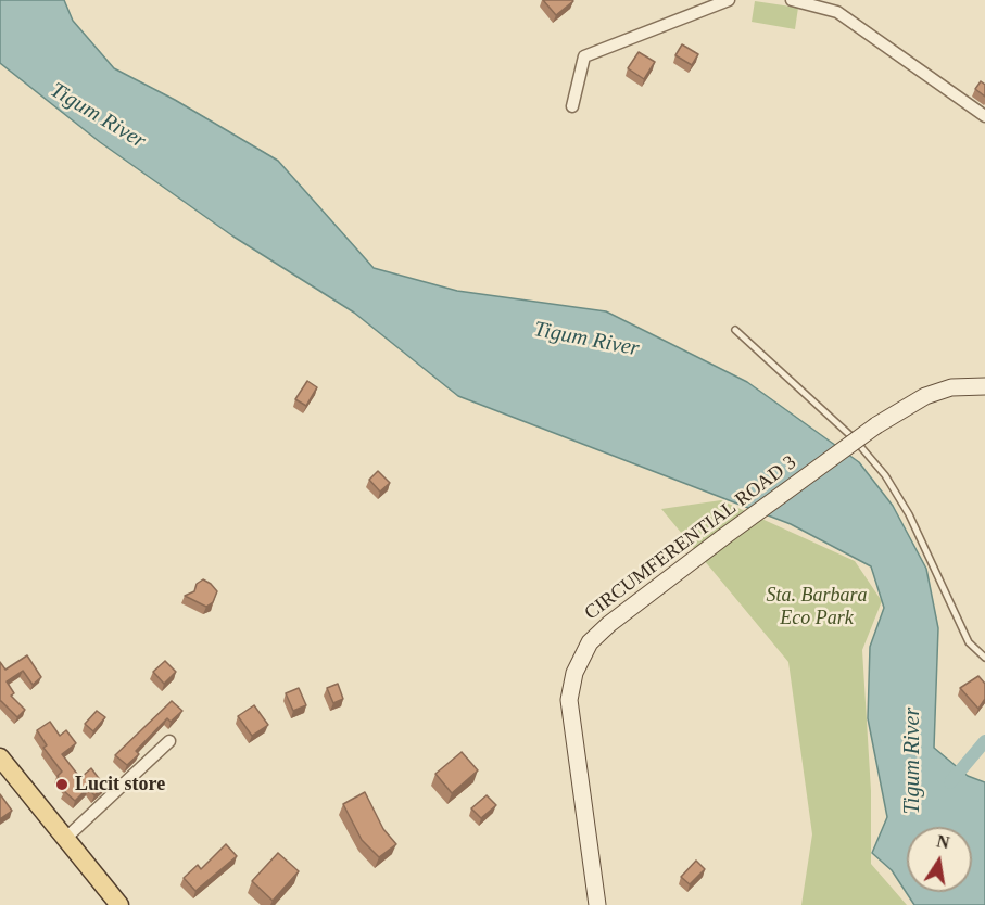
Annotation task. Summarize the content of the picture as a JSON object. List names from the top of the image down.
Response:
{
  "streets": {
    "main road": ["CIRCUMFERENTIAL ROAD 3"]
  },
  "water": ["Tigum River"],
  "parks": ["Sta. Barbara Eco Park"],
  "places": ["Lucit store"],
  "north": "top"
}
